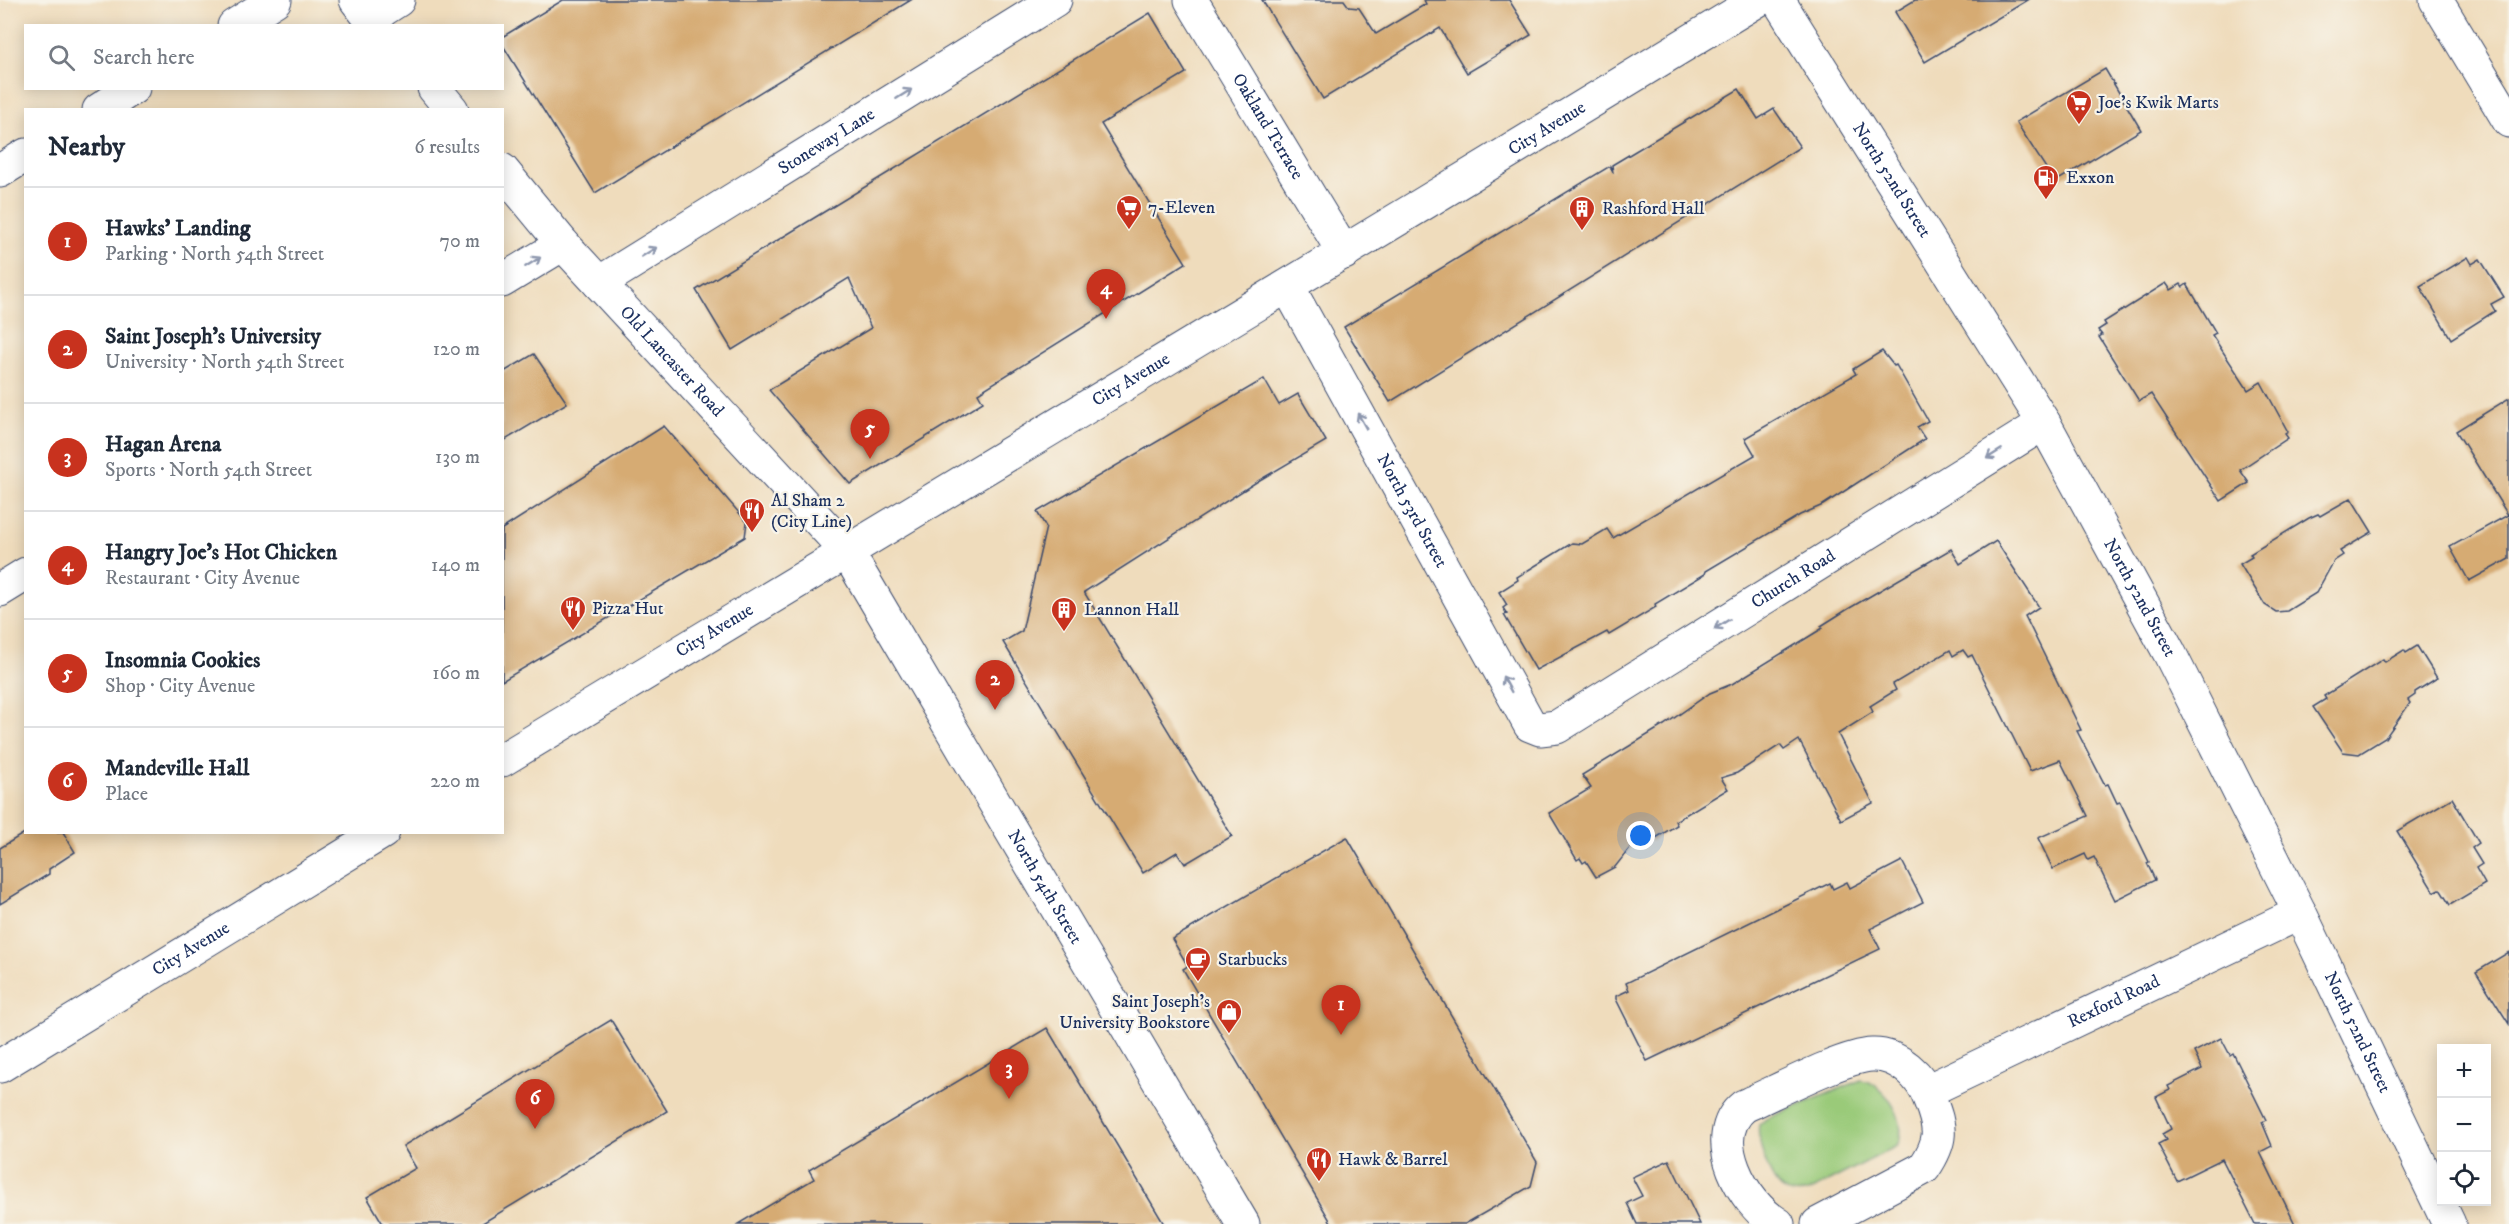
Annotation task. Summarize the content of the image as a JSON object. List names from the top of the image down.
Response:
{
  "streets": {
    "main road": [
      "Oakland Terrace",
      "City Avenue",
      "Stoneway Lane",
      "North 52nd Street",
      "Old Lancaster Road",
      "North 53rd Street",
      "Church Road",
      "North 54th Street",
      "Rexford Road"
    ]
  },
  "crossings": [
    ["Oakland Terrace", "City Avenue"],
    ["City Avenue", "Old Lancaster Road"],
    ["City Avenue", "North 53rd Street"],
    ["City Avenue", "North 54th Street"],
    ["Stoneway Lane", "Old Lancaster Road"],
    ["North 52nd Street", "Church Road"],
    ["North 52nd Street", "Rexford Road"],
    ["Old Lancaster Road", "North 54th Street"],
    ["North 53rd Street", "Church Road"]
  ],
  "one_way": ["Stoneway Lane", "North 53rd Street", "Church Road"],
  "places": {
    "supermarket": ["Joe's Kwik Marts", "7-Eleven"],
    "fuel station": ["Exxon"],
    "building": ["Rashford Hall", "Lannon Hall"],
    "restaurant": ["Al Sham 2 (City Line)", "Pizza Hut", "Hawk & Barrel"],
    "cafe": ["Starbucks"],
    "shop": ["Saint Joseph's University Bookstore"]
  },
  "page": {
    "search": "Search here",
    "heading": ["Nearby", "6 results"],
    "list": [
      {
        "mark": "1",
        "name": "Hawks' Landing",
        "note": "Parking · North 54th Street",
        "value": "70 m"
      },
      {
        "mark": "2",
        "name": "Saint Joseph's University",
        "note": "University · North 54th Street",
        "value": "120 m"
      },
      {
        "mark": "3",
        "name": "Hagan Arena",
        "note": "Sports · North 54th Street",
        "value": "130 m"
      },
      {
        "mark": "4",
        "name": "Hangry Joe's Hot Chicken",
        "note": "Restaurant · City Avenue",
        "value": "140 m"
      },
      {
        "mark": "5",
        "name": "Insomnia Cookies",
        "note": "Shop · City Avenue",
        "value": "160 m"
      },
      {
        "mark": "6",
        "name": "Mandeville Hall",
        "note": "Place",
        "value": "220 m"
      }
    ],
    "pins": [
      "4",
      "5",
      "2",
      "1",
      "3",
      "6"
    ],
    "map_buttons": ["+", "−"]
  }
}
